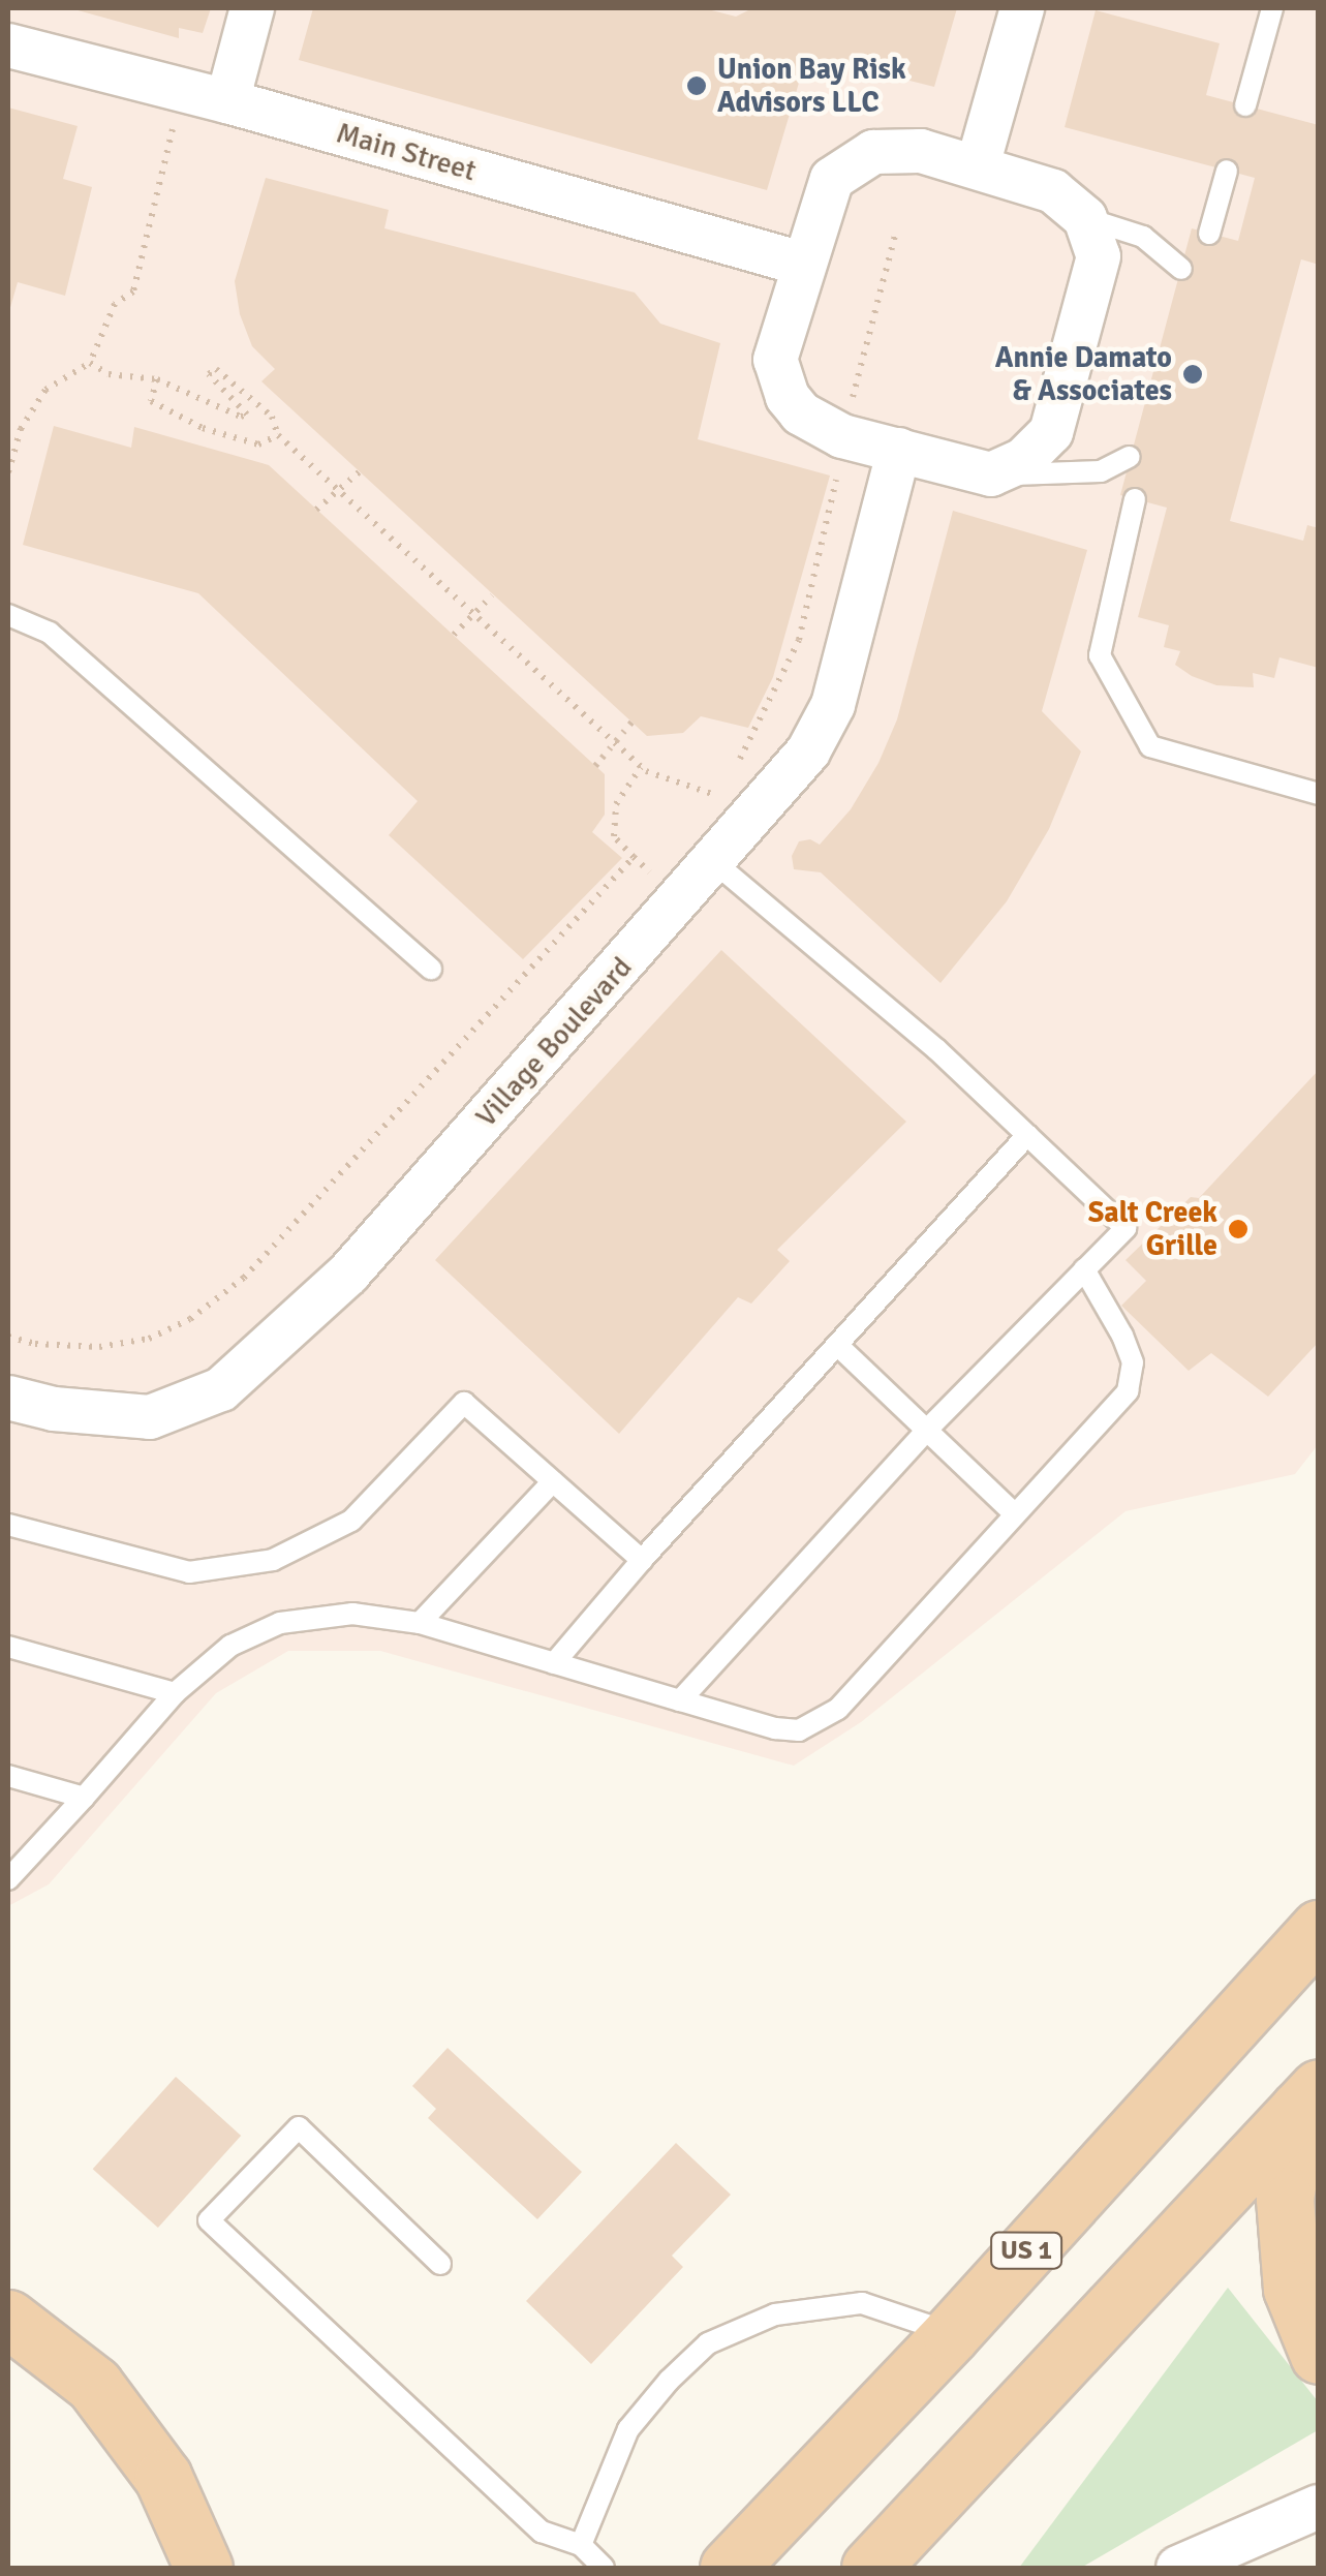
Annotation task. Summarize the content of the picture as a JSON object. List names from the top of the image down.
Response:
{
  "streets": {
    "highway": ["US 1"],
    "street": ["Main Street", "Village Boulevard"]
  },
  "crossings": [
    ["Main Street", "Village Boulevard"]
  ],
  "places": ["Union Bay Risk Advisors LLC", "Annie Damato & Associates", "Salt Creek Grille"]
}
